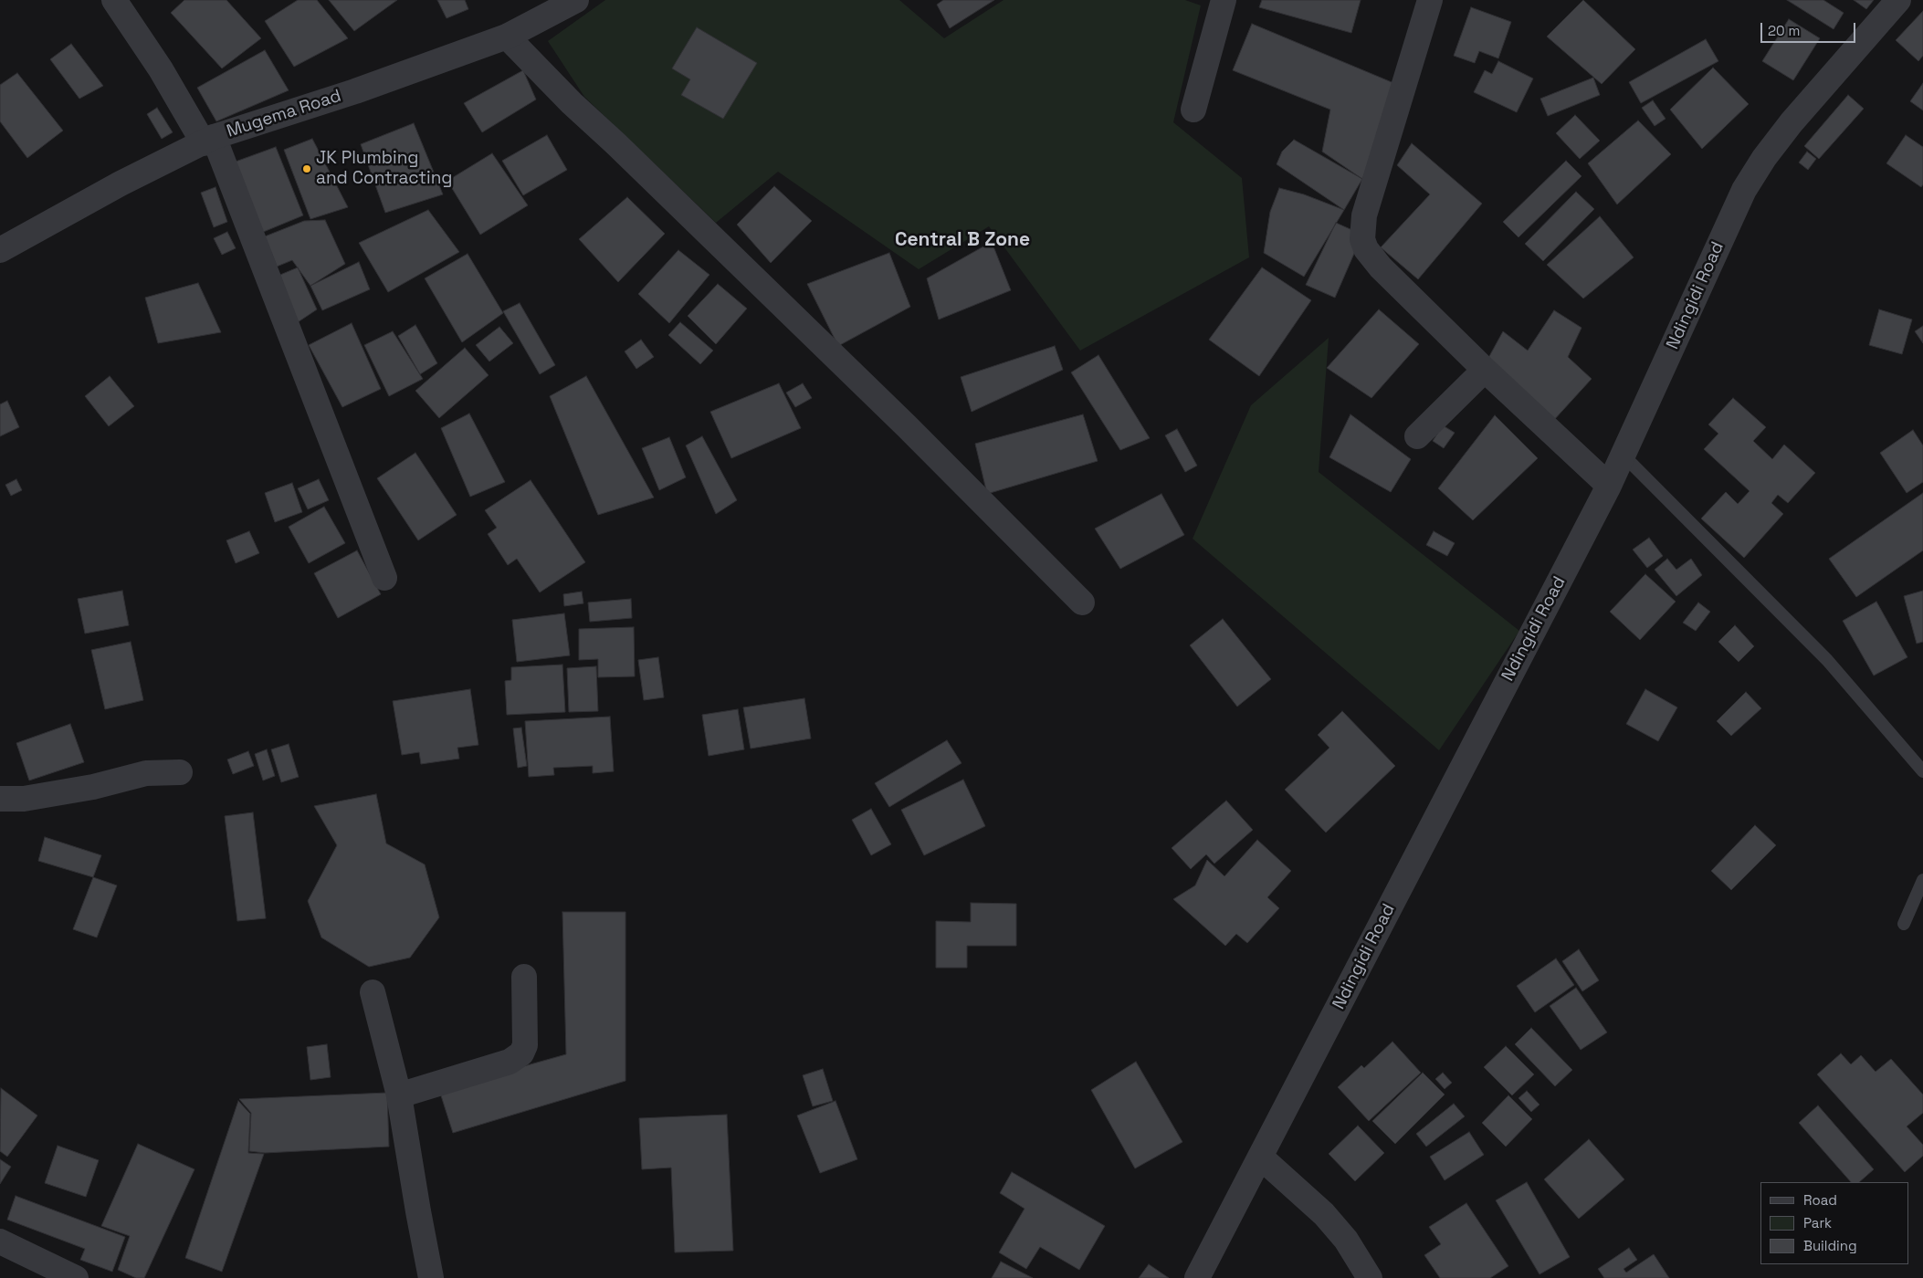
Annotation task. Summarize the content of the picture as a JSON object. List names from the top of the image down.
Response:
{
  "streets": {
    "street": ["Mugema Road", "Ndingidi Road"]
  },
  "districts": ["Central B Zone"],
  "places": ["JK Plumbing and Contracting"],
  "legend": ["Road", "Park", "Building"],
  "scale_bar": "20 m"
}
